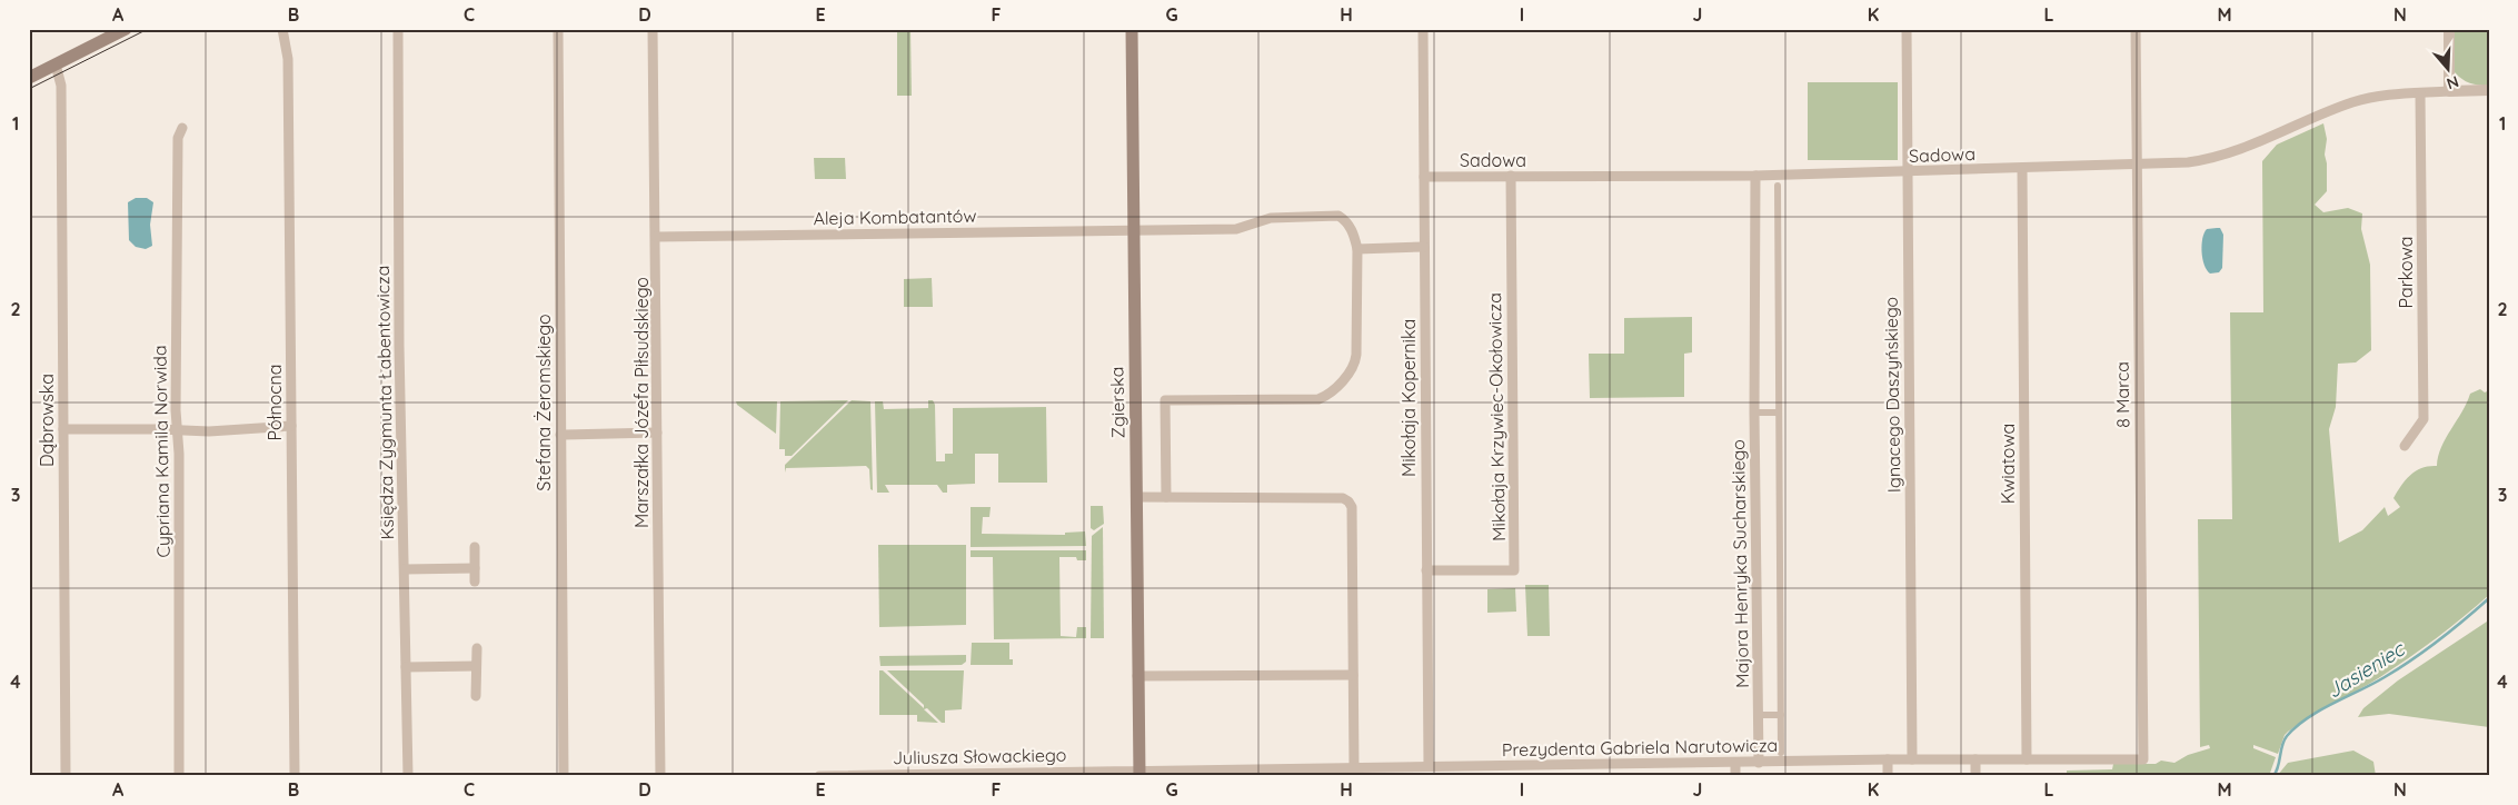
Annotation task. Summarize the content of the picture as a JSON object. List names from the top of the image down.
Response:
{
  "streets": {
    "main road": ["Zgierska"],
    "street": [
      "Sadowa",
      "Aleja Kombatantów",
      "Parkowa",
      "Ignacego Daszyńskiego",
      "8 Marca",
      "Mikołaja Kopernika",
      "Północna",
      "Księdza Zygmunta Łabentowicza",
      "Stefana Żeromskiego",
      "Marszałka Józefa Piłsudskiego",
      "Mikołaja Krzywiec-Okołowicza",
      "Dąbrowska",
      "Cypriana Kamila Norwida",
      "Kwiatowa",
      "Majora Henryka Sucharskiego",
      "Prezydenta Gabriela Narutowicza",
      "Juliusza Słowackiego"
    ]
  },
  "crossings": [
    ["Sadowa", "Parkowa"],
    ["Sadowa", "Ignacego Daszyńskiego"],
    ["Sadowa", "8 Marca"],
    ["Sadowa", "Mikołaja Kopernika"],
    ["Sadowa", "Mikołaja Krzywiec-Okołowicza"],
    ["Sadowa", "Kwiatowa"],
    ["Sadowa", "Majora Henryka Sucharskiego"],
    ["Aleja Kombatantów", "Marszałka Józefa Piłsudskiego"],
    ["Aleja Kombatantów", "Zgierska"],
    ["Ignacego Daszyńskiego", "Prezydenta Gabriela Narutowicza"],
    ["8 Marca", "Prezydenta Gabriela Narutowicza"],
    ["Mikołaja Kopernika", "Mikołaja Krzywiec-Okołowicza"],
    ["Mikołaja Kopernika", "Prezydenta Gabriela Narutowicza"],
    ["Zgierska", "Prezydenta Gabriela Narutowicza"],
    ["Zgierska", "Juliusza Słowackiego"],
    ["Kwiatowa", "Prezydenta Gabriela Narutowicza"],
    ["Majora Henryka Sucharskiego", "Prezydenta Gabriela Narutowicza"],
    ["Prezydenta Gabriela Narutowicza", "Juliusza Słowackiego"]
  ],
  "water": ["Jasieniec"],
  "north": "bottom",
  "grid": {
    "columns": [
      "A",
      "B",
      "C",
      "D",
      "E",
      "F",
      "G",
      "H",
      "I",
      "J",
      "K",
      "L",
      "M",
      "N"
    ],
    "rows": [
      "1",
      "2",
      "3",
      "4"
    ]
  }
}
